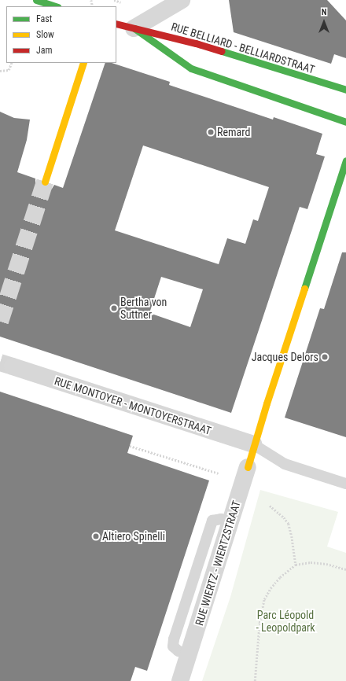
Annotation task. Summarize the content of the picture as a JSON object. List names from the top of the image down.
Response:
{
  "streets": {
    "street": ["RUE BELLIARD - BELLIARDSTRAAT", "RUE MONTOYER - MONTOYERSTRAAT", "RUE WIERTZ - WIERTZSTRAAT"]
  },
  "crossings": [
    ["RUE MONTOYER - MONTOYERSTRAAT", "RUE WIERTZ - WIERTZSTRAAT"]
  ],
  "parks": ["Parc Léopold - Leopoldpark"],
  "places": [
    "Remard",
    "Bertha von Suttner",
    "Jacques Delors",
    "Altiero Spinelli"
  ],
  "legend": ["Fast", "Slow", "Jam"],
  "north": "top"
}
